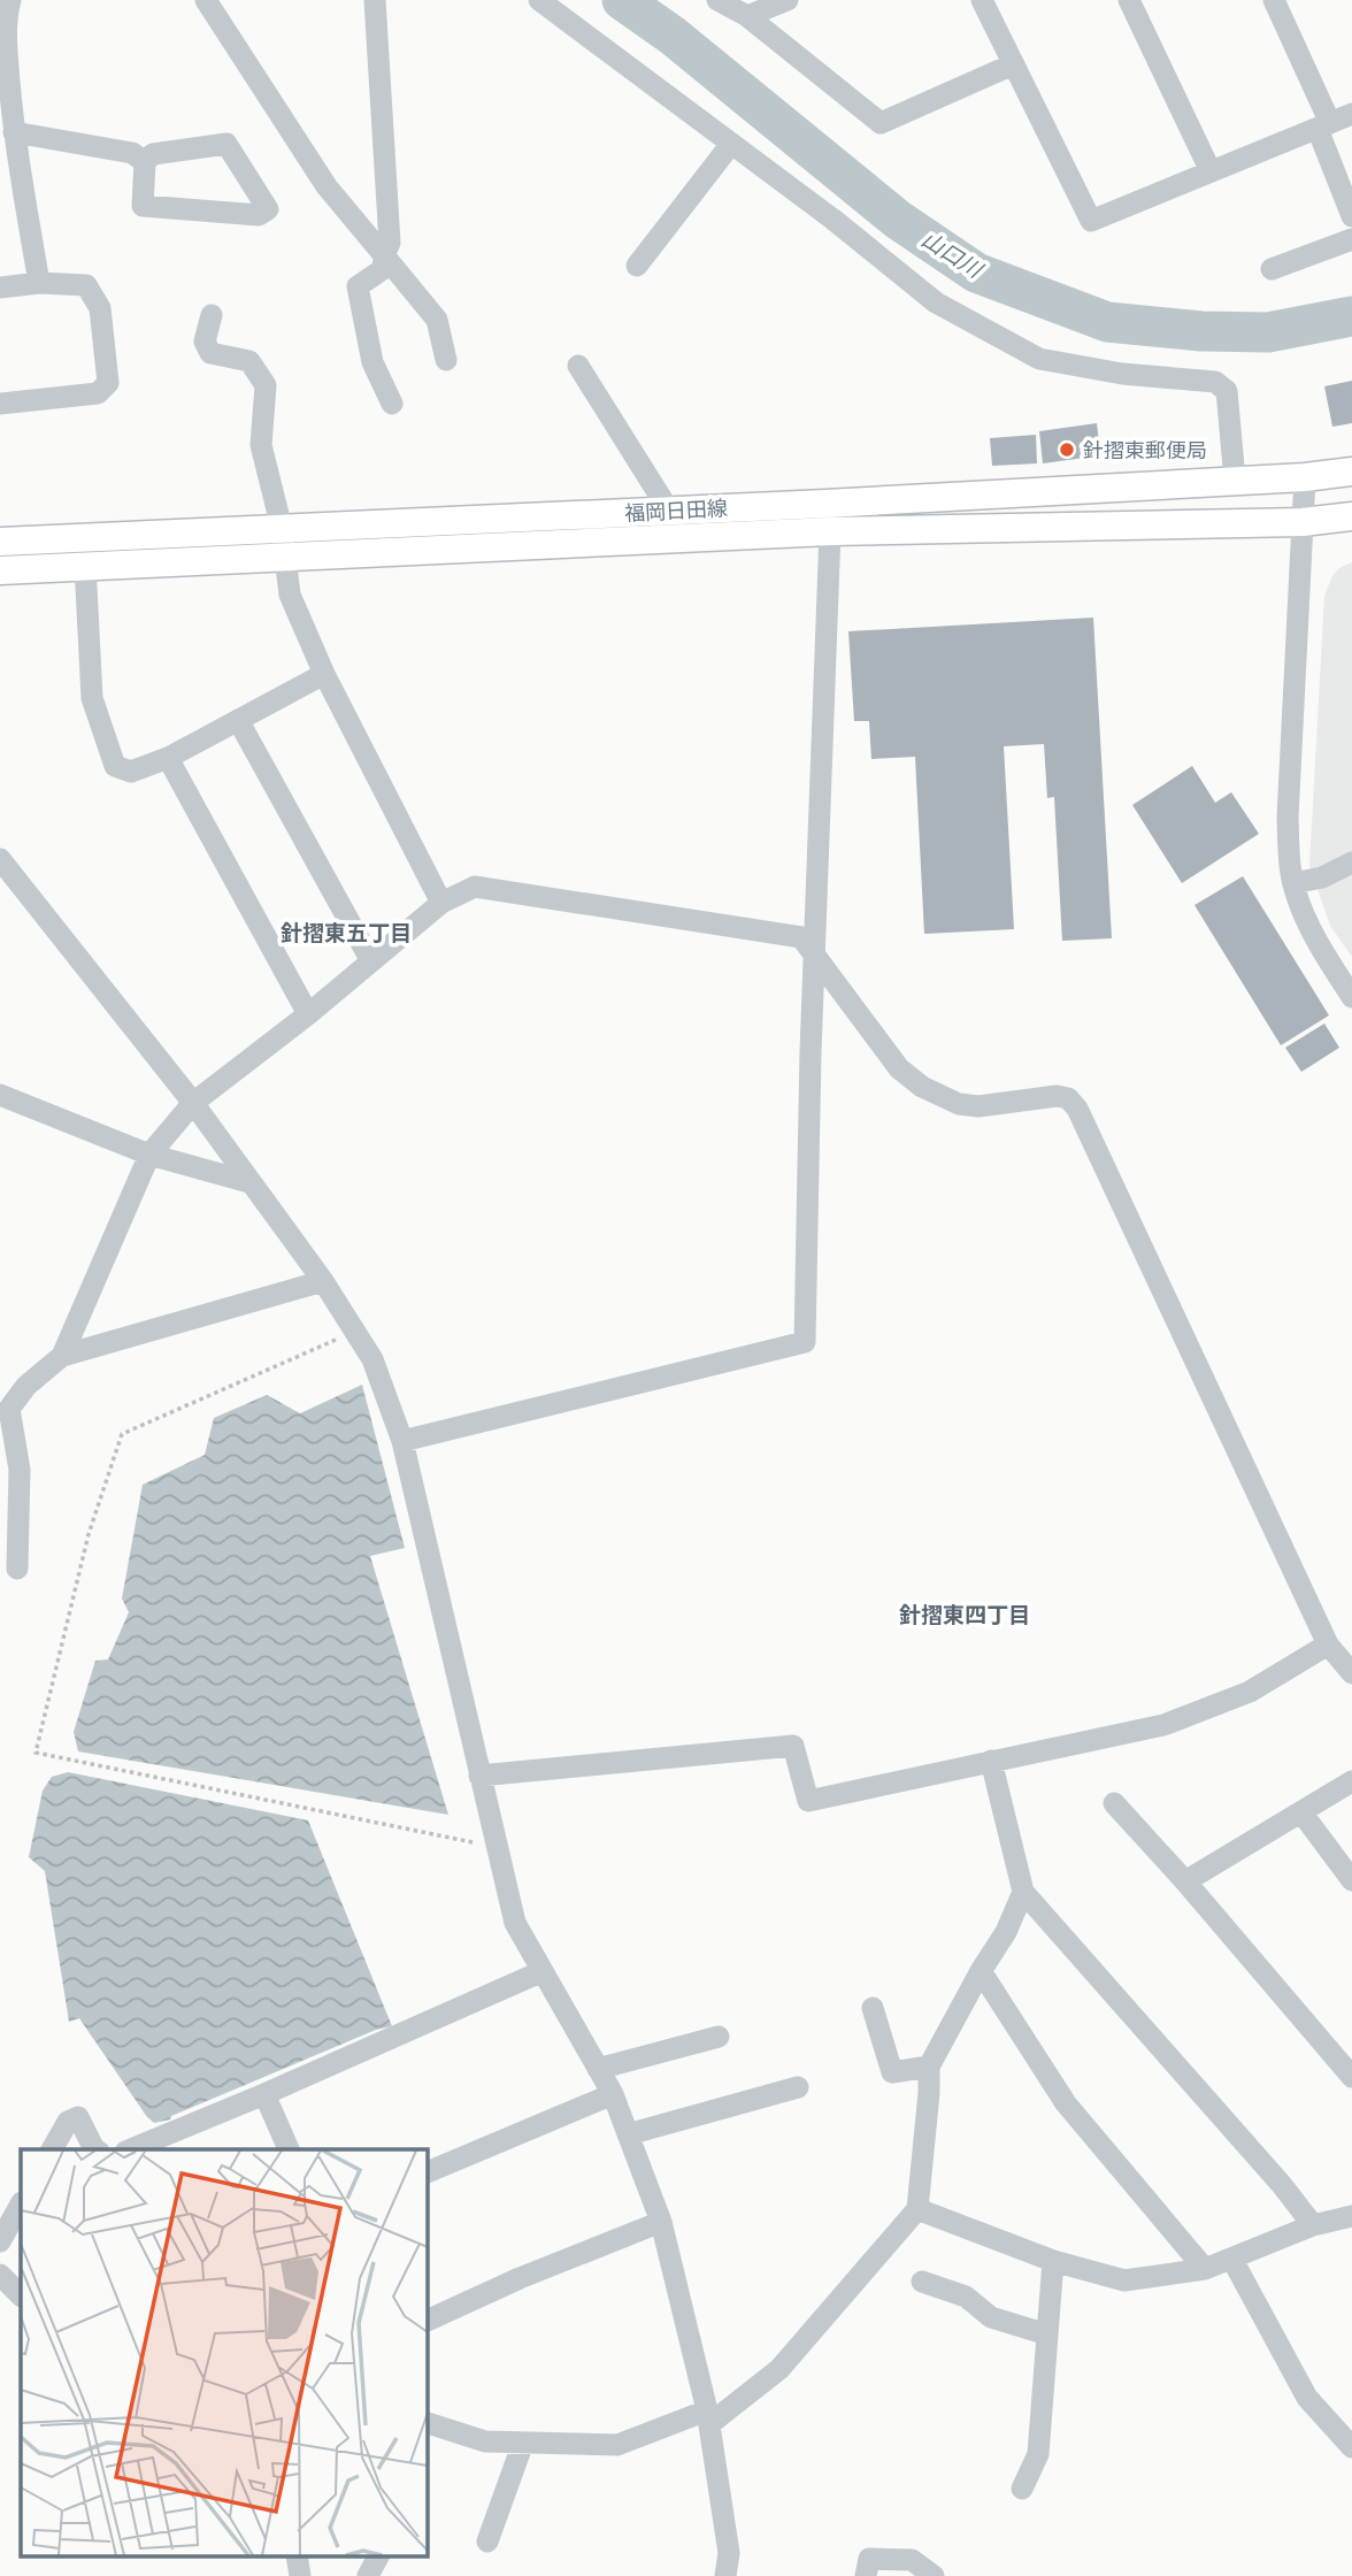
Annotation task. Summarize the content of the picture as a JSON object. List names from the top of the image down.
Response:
{
  "streets": {
    "main road": ["福岡日田線"]
  },
  "districts": ["針摺東五丁目", "針摺東四丁目"],
  "water": ["山口川"],
  "places": ["針摺東郵便局"]
}
